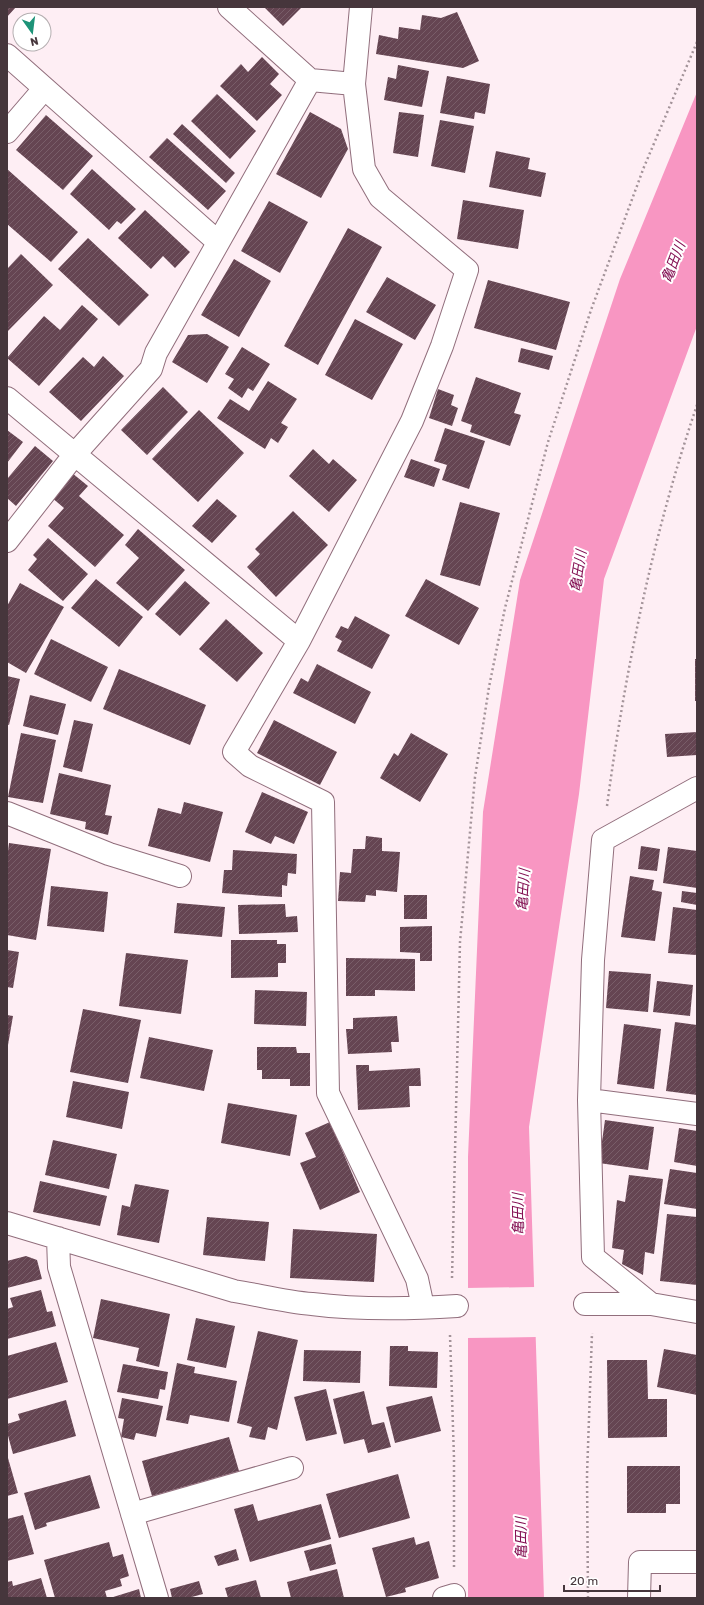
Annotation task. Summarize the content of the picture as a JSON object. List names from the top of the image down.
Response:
{
  "water": ["亀田川"],
  "scale_bar": "20 m",
  "north": "bottom"
}
